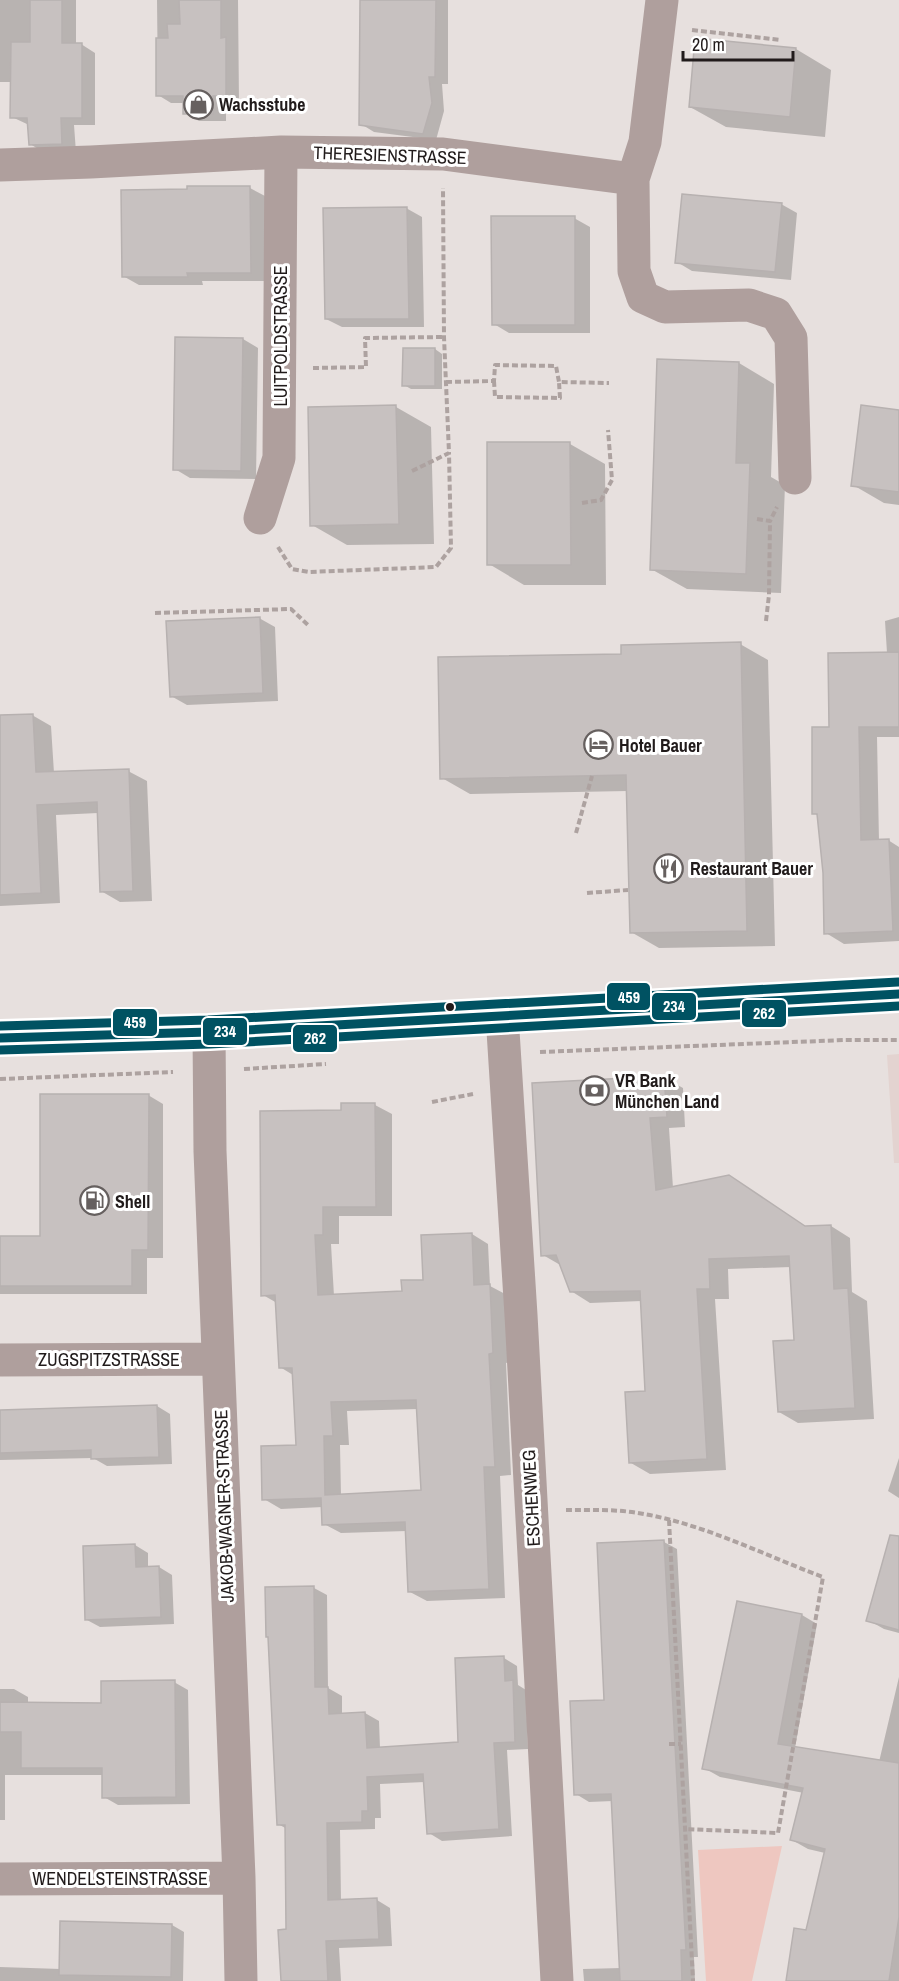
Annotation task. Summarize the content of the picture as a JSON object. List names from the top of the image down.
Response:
{
  "streets": {
    "street": [
      "THERESIENSTRASSE",
      "LUITPOLDSTRASSE",
      "ZUGSPITZSTRASSE",
      "ESCHENWEG",
      "JAKOB-WAGNER-STRASSE",
      "WENDELSTEINSTRASSE"
    ]
  },
  "crossings": [
    ["THERESIENSTRASSE", "LUITPOLDSTRASSE"],
    ["ZUGSPITZSTRASSE", "JAKOB-WAGNER-STRASSE"],
    ["JAKOB-WAGNER-STRASSE", "WENDELSTEINSTRASSE"]
  ],
  "places": {
    "shop": ["Wachsstube"],
    "hotel": ["Hotel Bauer"],
    "restaurant": ["Restaurant Bauer"],
    "bank": ["VR Bank München Land"],
    "fuel station": ["Shell"]
  },
  "lines": ["transit line 459", "transit line 234", "transit line 262"],
  "scale_bar": "20 m"
}
